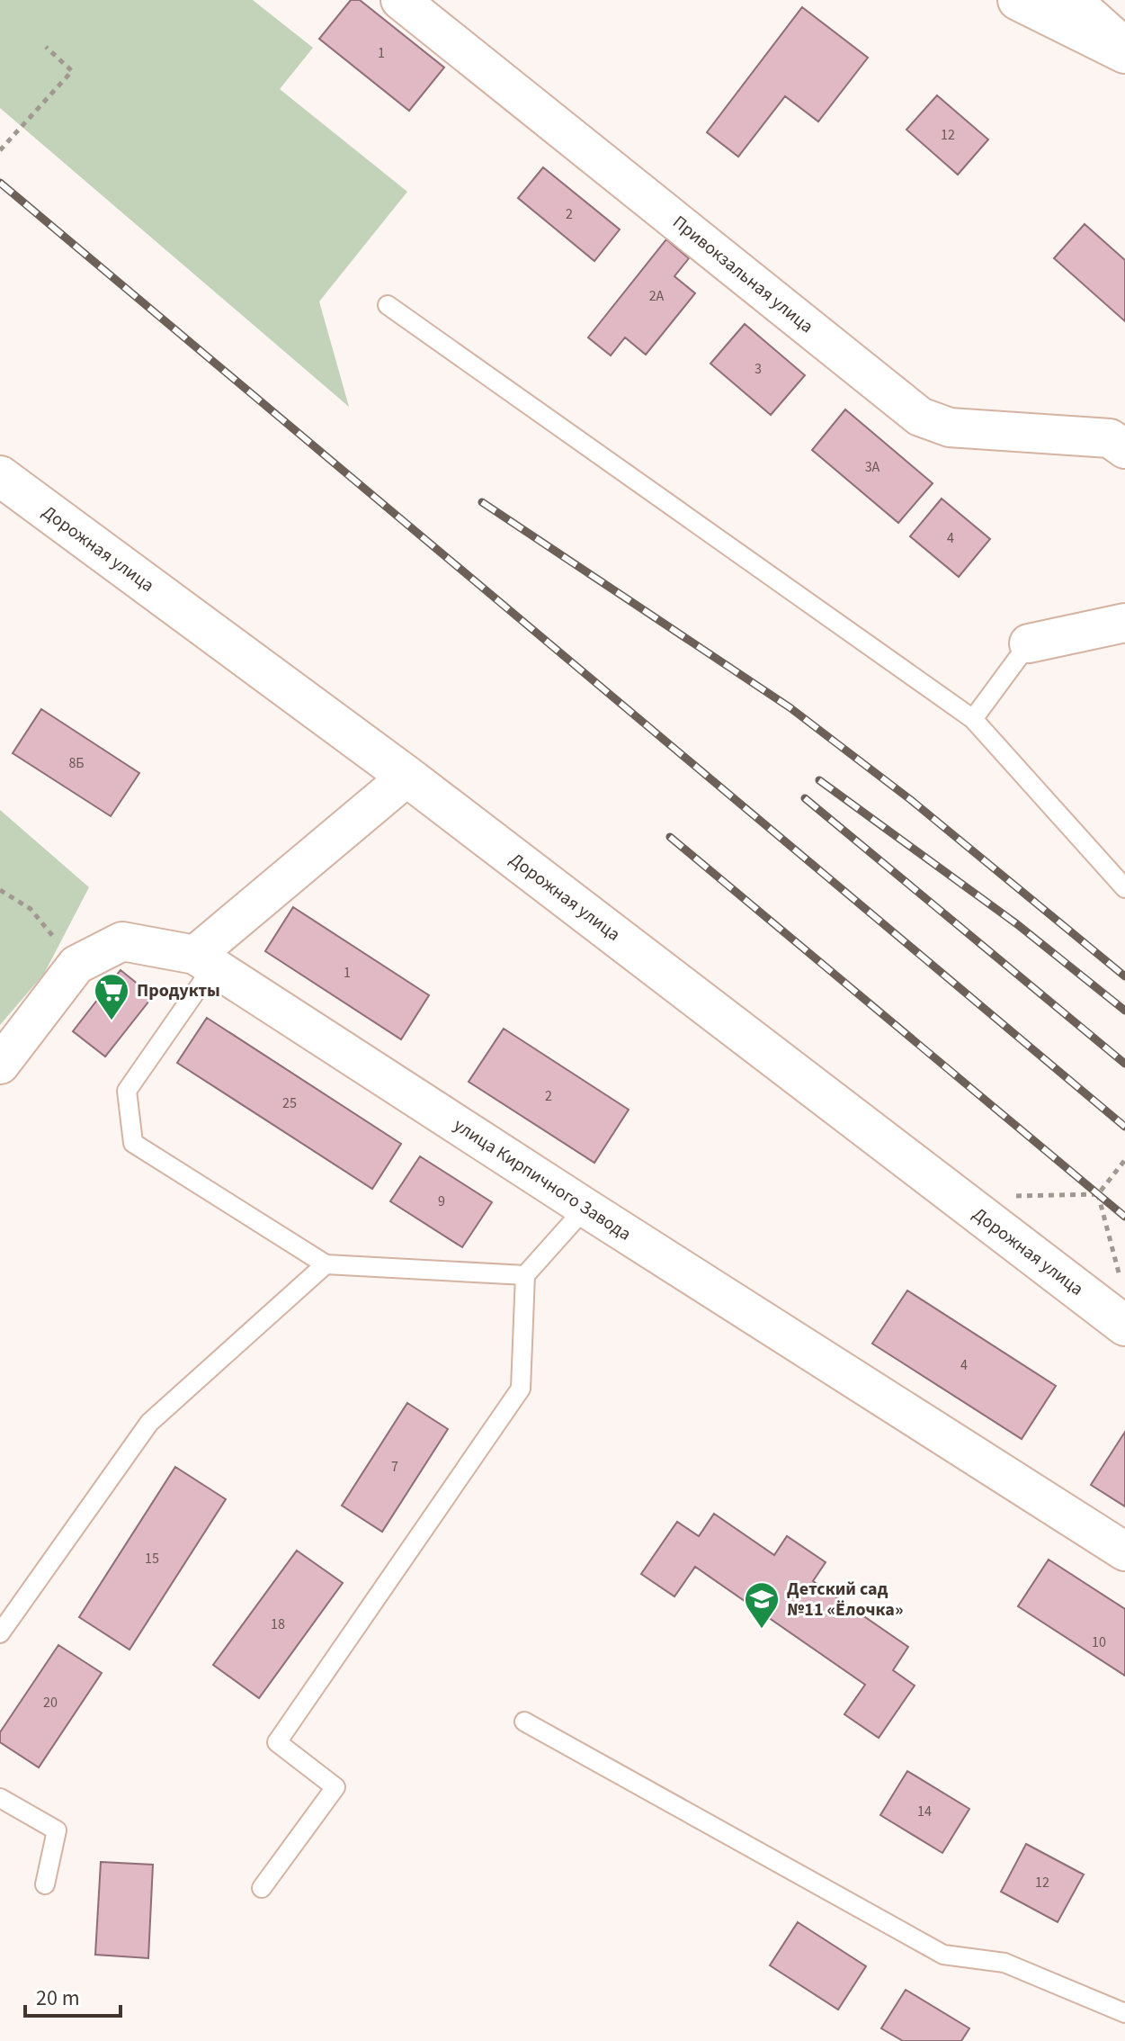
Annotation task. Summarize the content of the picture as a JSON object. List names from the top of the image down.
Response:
{
  "streets": {
    "street": ["Привокзальная улица", "Дорожная улица", "улица Кирпичного Завода"]
  },
  "places": {
    "supermarket": ["Продукты"],
    "school or university": ["Детский сад №11 «Ёлочка»"]
  },
  "house_numbers": [
    "1",
    "12",
    "2",
    "2А",
    "3",
    "3А",
    "4",
    "8Б",
    "1",
    "2",
    "25",
    "9",
    "4",
    "7",
    "15",
    "18",
    "10",
    "20",
    "14",
    "12"
  ],
  "scale_bar": "20 m"
}
